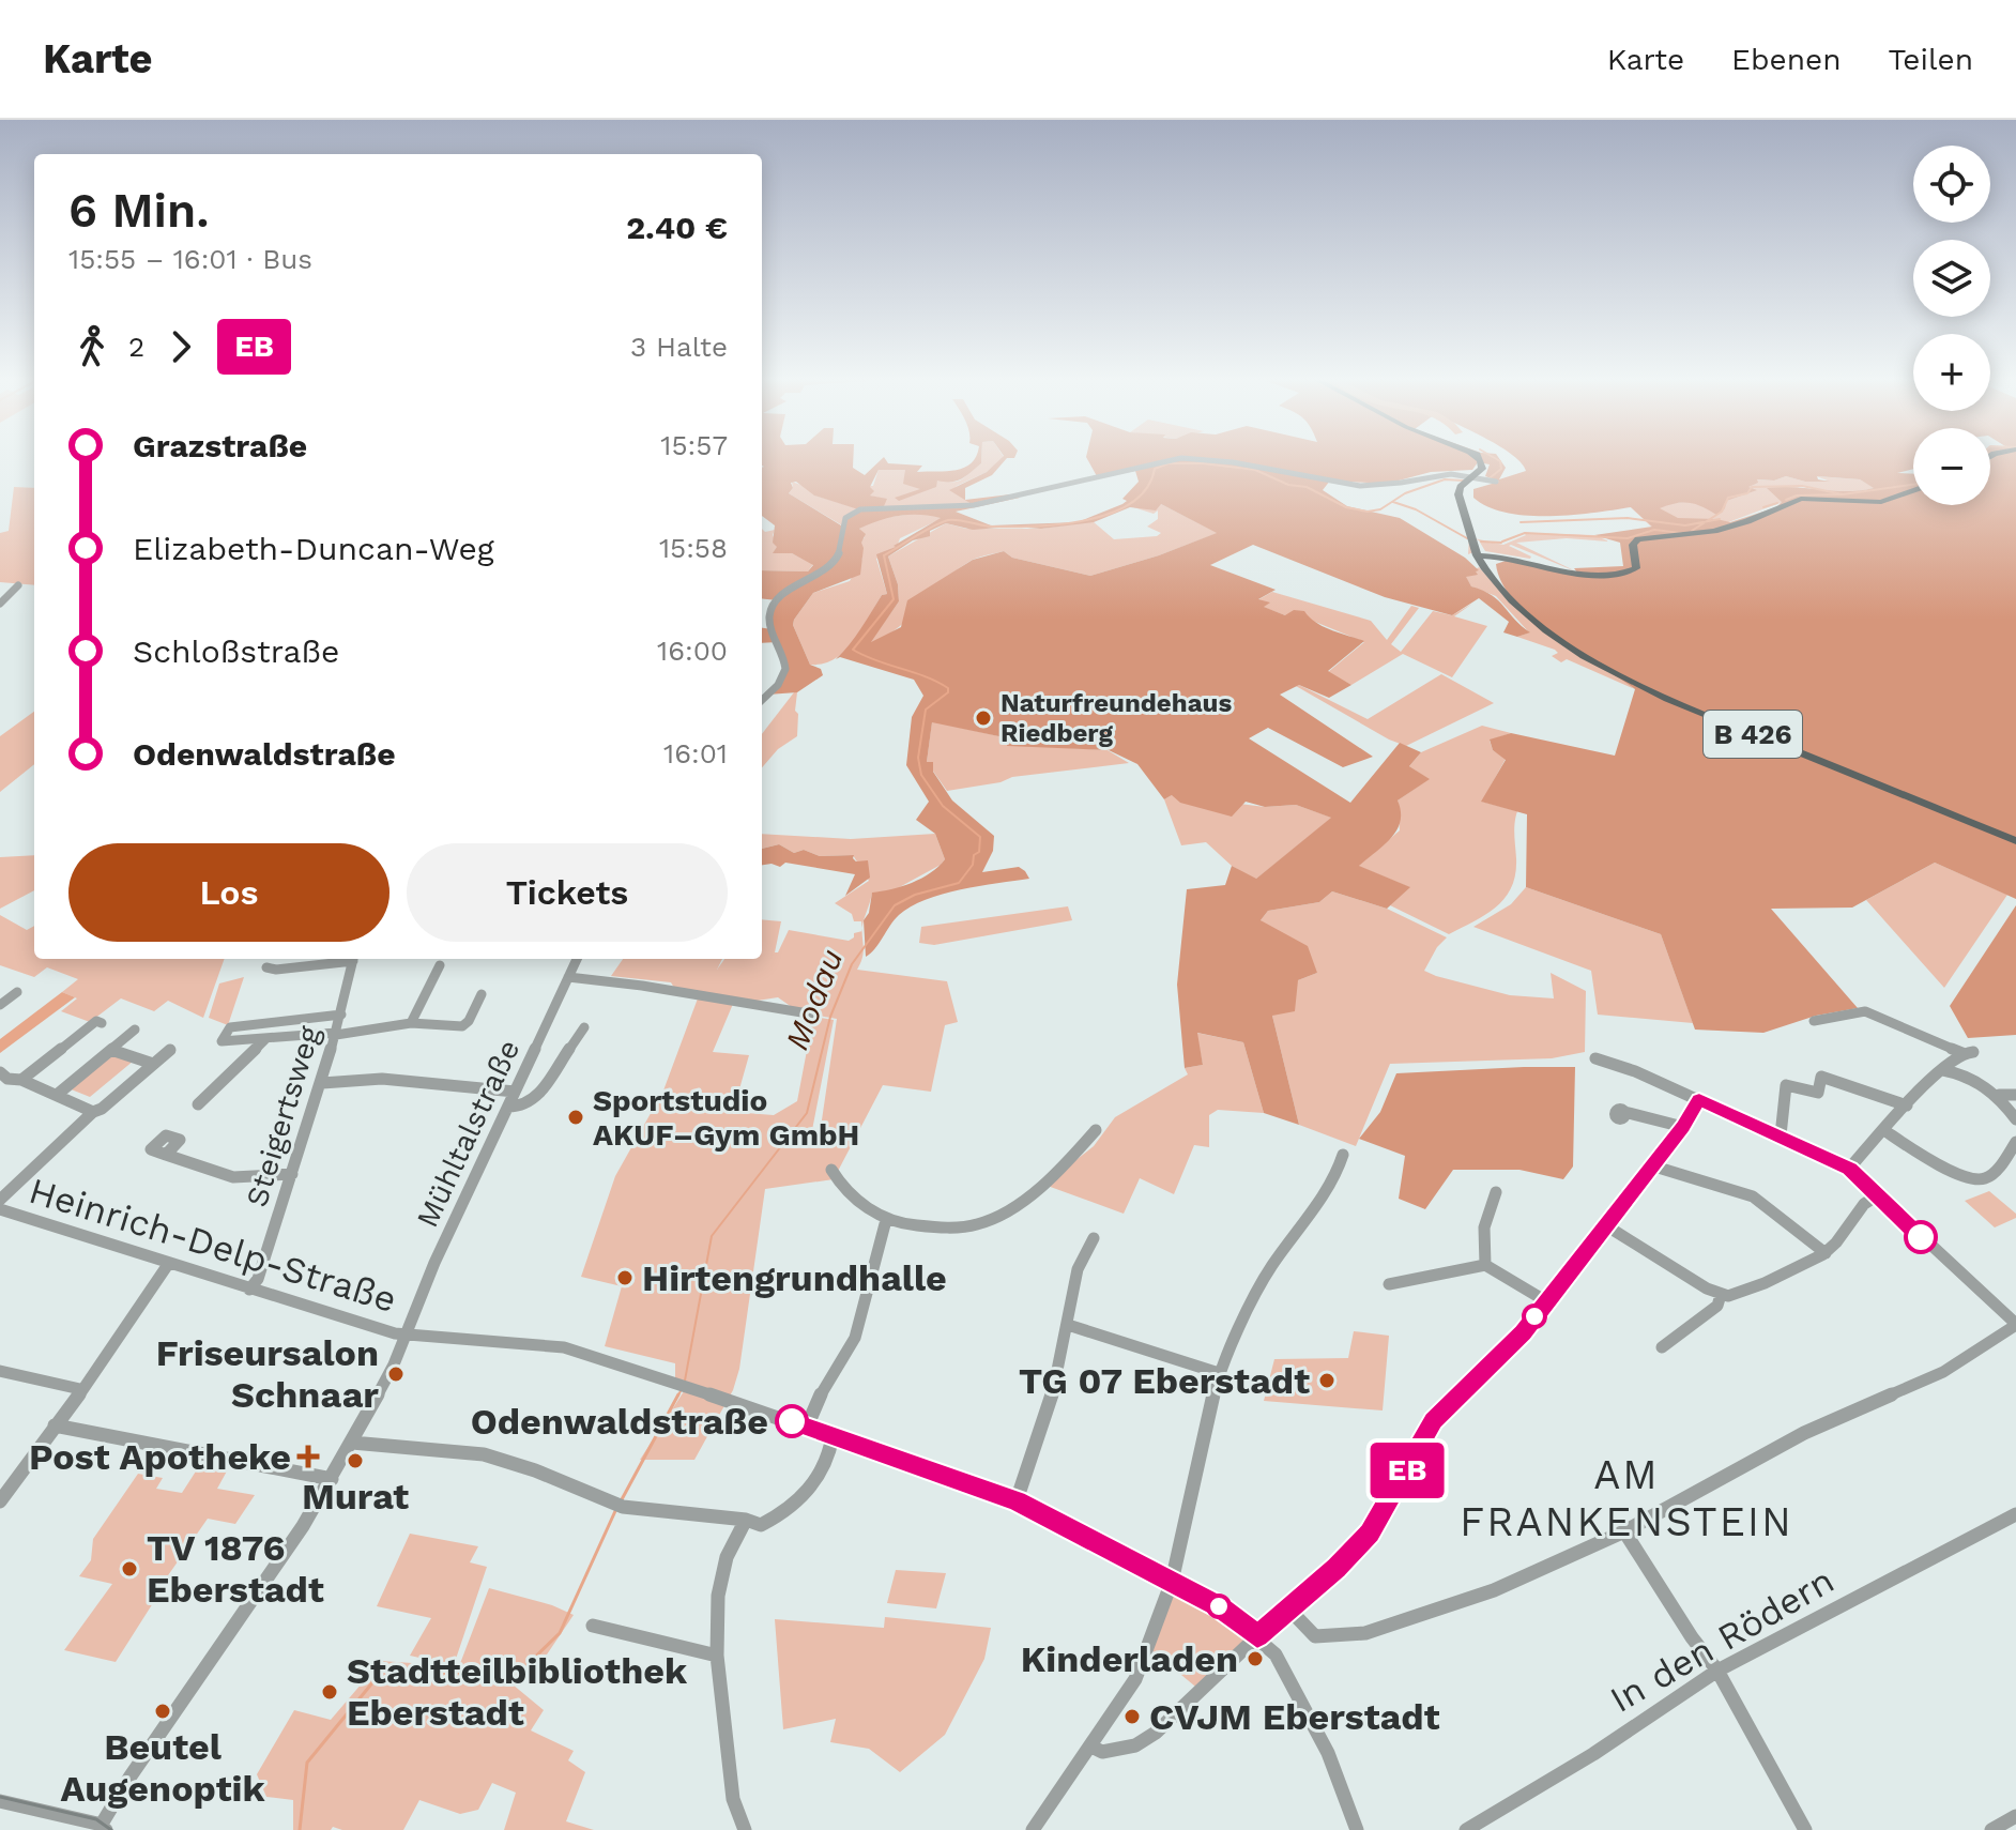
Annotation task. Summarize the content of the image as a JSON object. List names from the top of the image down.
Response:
{
  "streets": {
    "main road": ["B 426"],
    "street": [
      "Steigertsweg",
      "Mühltalstraße",
      "Heinrich-Delp-Straße",
      "In den Rödern"
    ]
  },
  "crossings": [
    ["Steigertsweg", "Heinrich-Delp-Straße"],
    ["Mühltalstraße", "Heinrich-Delp-Straße"]
  ],
  "districts": ["AM FRANKENSTEIN"],
  "water": ["Modau"],
  "places": {
    "other": [
      "Naturfreundehaus Riedberg",
      "Sportstudio AKUF–Gym GmbH",
      "Hirtengrundhalle",
      "Friseursalon Schnaar",
      "TG 07 Eberstadt",
      "Odenwaldstraße",
      "Murat",
      "TV 1876 Eberstadt",
      "Kinderladen",
      "Stadtteilbibliothek Eberstadt",
      "Beutel Augenoptik",
      "CVJM Eberstadt"
    ],
    "health": ["Post Apotheke"]
  },
  "lines": ["bus line EB"],
  "page": {
    "header": "Karte",
    "nav": ["Karte", "Ebenen", "Teilen"],
    "on_map": "EB",
    "map_buttons": ["+", "−"],
    "heading": ["6 Min.", "15:55 – 16:01 · Bus", "2.40 €"],
    "legs": ["2", "EB", "3 Halte"],
    "list": [
      {
        "name": "Grazstraße",
        "value": "15:57"
      },
      {
        "name": "Elizabeth-Duncan-Weg",
        "value": "15:58"
      },
      {
        "name": "Schloßstraße",
        "value": "16:00"
      },
      {
        "name": "Odenwaldstraße",
        "value": "16:01"
      }
    ],
    "buttons": ["Los", "Tickets"]
  }
}
